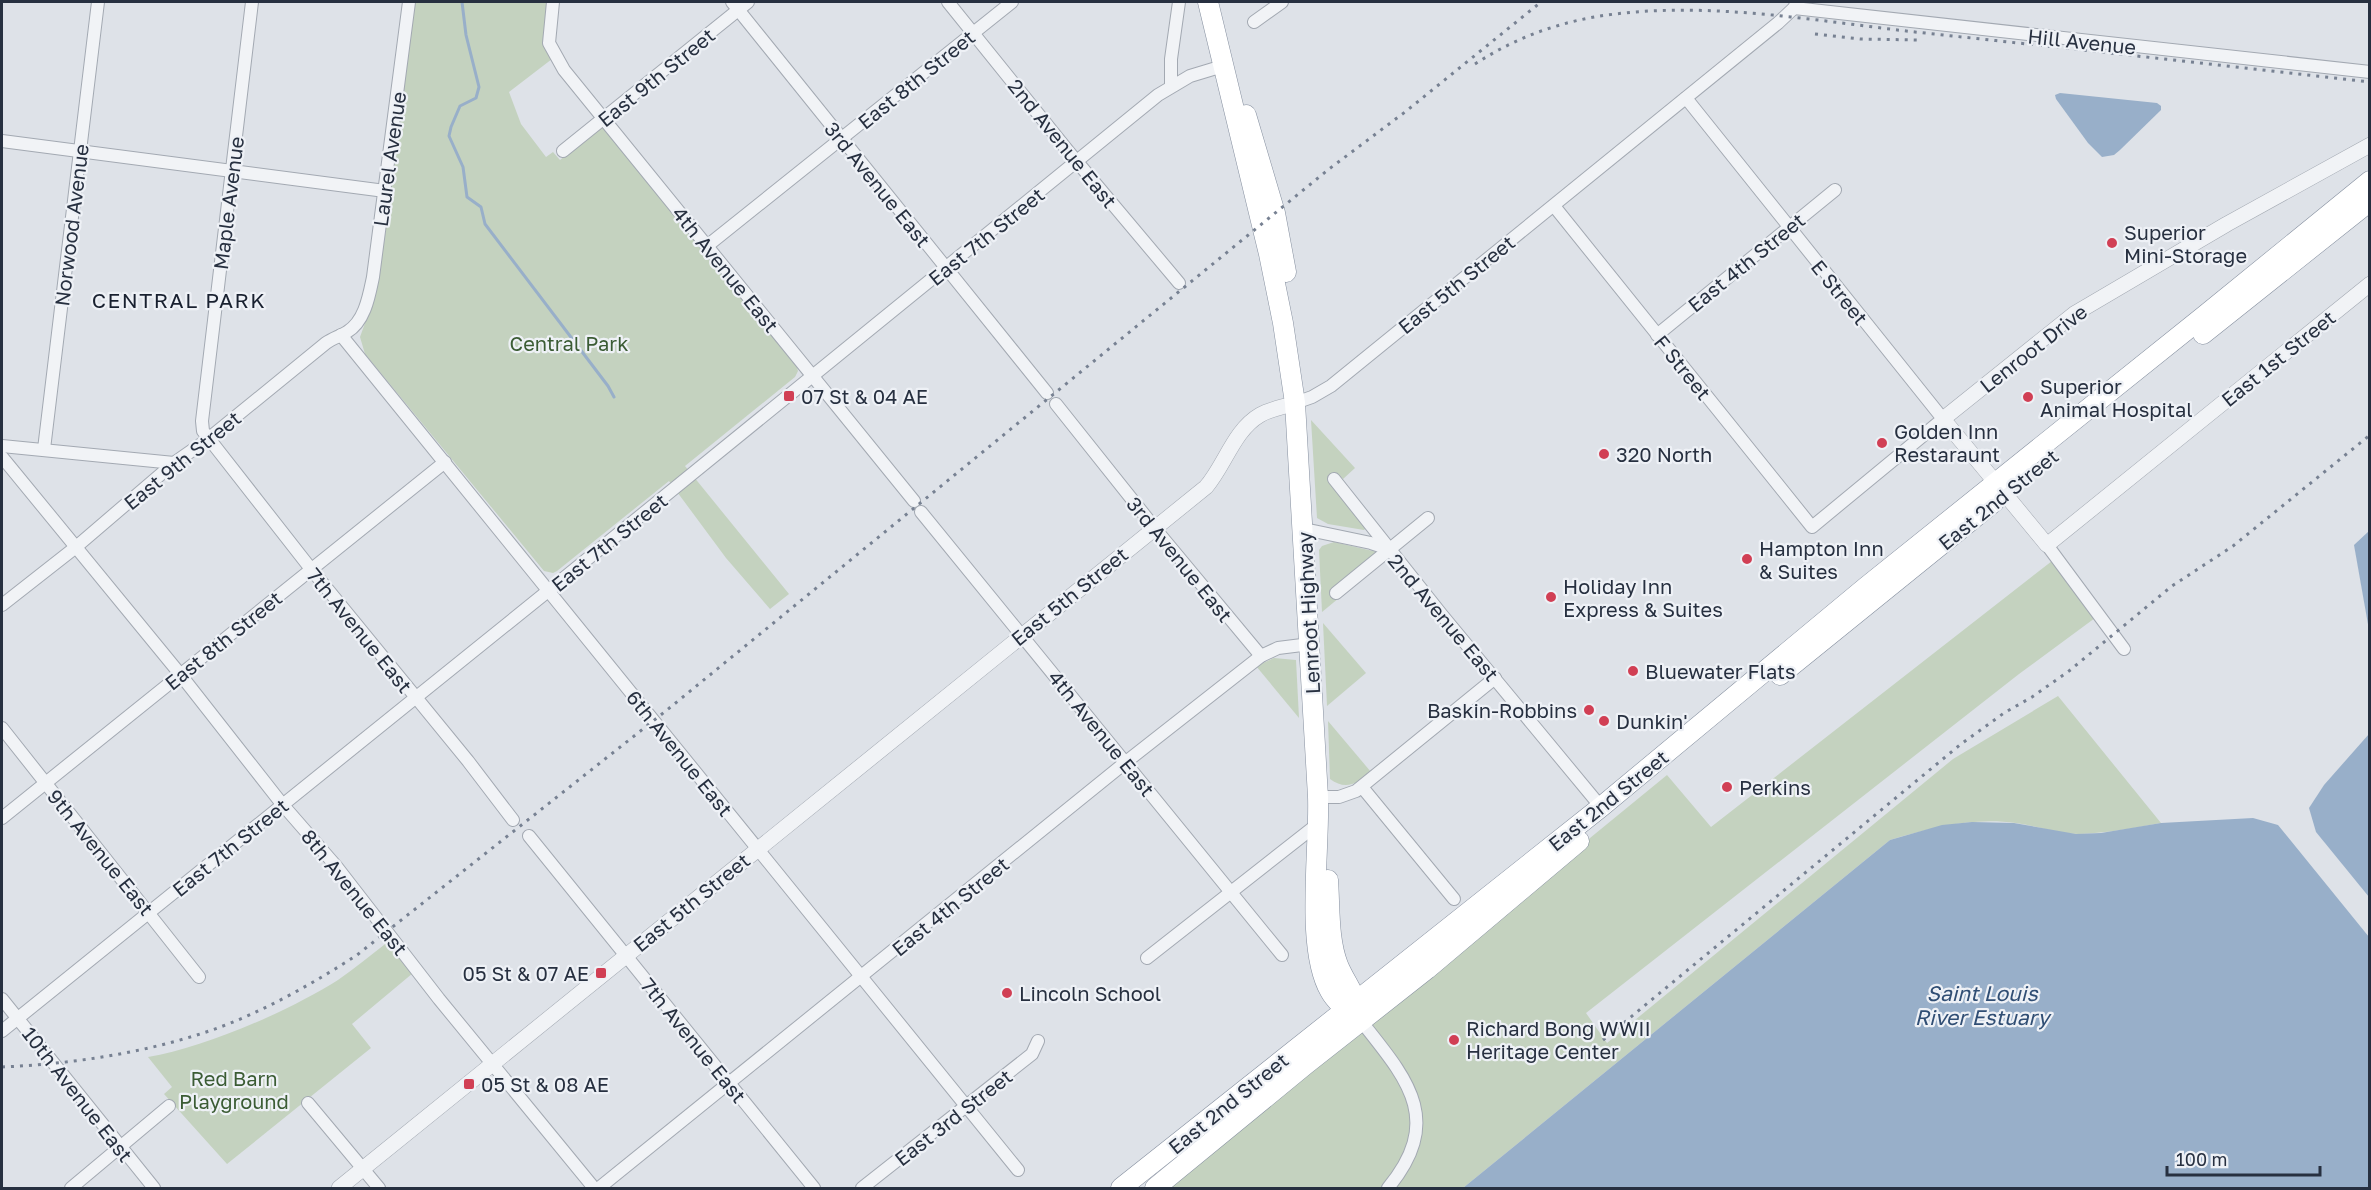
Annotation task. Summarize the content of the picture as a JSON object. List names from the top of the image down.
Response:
{
  "streets": {
    "highway": ["East 2nd Street", "Lenroot Highway"],
    "street": [
      "Hill Avenue",
      "East 9th Street",
      "East 8th Street",
      "2nd Avenue East",
      "Laurel Avenue",
      "3rd Avenue East",
      "Maple Avenue",
      "Norwood Avenue",
      "East 7th Street",
      "East 4th Street",
      "4th Avenue East",
      "East 5th Street",
      "E Street",
      "Lenroot Drive",
      "East 1st Street",
      "F Street",
      "7th Avenue East",
      "6th Avenue East",
      "9th Avenue East",
      "8th Avenue East",
      "10th Avenue East",
      "East 3rd Street"
    ]
  },
  "crossings": [
    ["Hill Avenue", "East 5th Street"],
    ["East 9th Street", "Laurel Avenue"],
    ["East 9th Street", "3rd Avenue East"],
    ["East 9th Street", "Maple Avenue"],
    ["East 9th Street", "4th Avenue East"],
    ["East 9th Street", "7th Avenue East"],
    ["East 9th Street", "6th Avenue East"],
    ["East 9th Street", "8th Avenue East"],
    ["East 8th Street", "2nd Avenue East"],
    ["East 8th Street", "3rd Avenue East"],
    ["East 8th Street", "4th Avenue East"],
    ["East 8th Street", "7th Avenue East"],
    ["East 8th Street", "6th Avenue East"],
    ["East 8th Street", "9th Avenue East"],
    ["East 8th Street", "8th Avenue East"],
    ["2nd Avenue East", "East 7th Street"],
    ["2nd Avenue East", "East 2nd Street"],
    ["2nd Avenue East", "Lenroot Highway"],
    ["3rd Avenue East", "East 7th Street"],
    ["3rd Avenue East", "East 4th Street"],
    ["3rd Avenue East", "East 5th Street"],
    ["Maple Avenue", "7th Avenue East"],
    ["East 7th Street", "4th Avenue East"],
    ["East 7th Street", "Lenroot Highway"],
    ["East 7th Street", "7th Avenue East"],
    ["East 7th Street", "6th Avenue East"],
    ["East 7th Street", "9th Avenue East"],
    ["East 7th Street", "8th Avenue East"],
    ["East 7th Street", "10th Avenue East"],
    ["East 4th Street", "4th Avenue East"],
    ["East 4th Street", "E Street"],
    ["East 4th Street", "F Street"],
    ["East 4th Street", "Lenroot Highway"],
    ["East 4th Street", "7th Avenue East"],
    ["East 4th Street", "6th Avenue East"],
    ["4th Avenue East", "East 5th Street"],
    ["East 5th Street", "E Street"],
    ["East 5th Street", "F Street"],
    ["East 5th Street", "Lenroot Highway"],
    ["East 5th Street", "7th Avenue East"],
    ["East 5th Street", "6th Avenue East"],
    ["East 5th Street", "8th Avenue East"],
    ["E Street", "Lenroot Drive"],
    ["E Street", "East 1st Street"],
    ["E Street", "East 2nd Street"],
    ["Lenroot Drive", "F Street"],
    ["East 2nd Street", "Lenroot Highway"],
    ["6th Avenue East", "East 3rd Street"]
  ],
  "districts": ["CENTRAL PARK"],
  "water": ["Saint Louis River Estuary"],
  "parks": ["Central Park", "Red Barn Playground"],
  "places": {
    "other": [
      "Superior Mini-Storage",
      "Superior Animal Hospital",
      "Golden Inn Restaraunt",
      "320 North",
      "Hampton Inn & Suites",
      "Holiday Inn Express & Suites",
      "Bluewater Flats",
      "Baskin-Robbins",
      "Dunkin'",
      "Perkins",
      "Lincoln School",
      "Richard Bong WWII Heritage Center"
    ],
    "transit": ["07 St & 04 AE", "05 St & 07 AE", "05 St & 08 AE"]
  },
  "scale_bar": "100 m"
}
